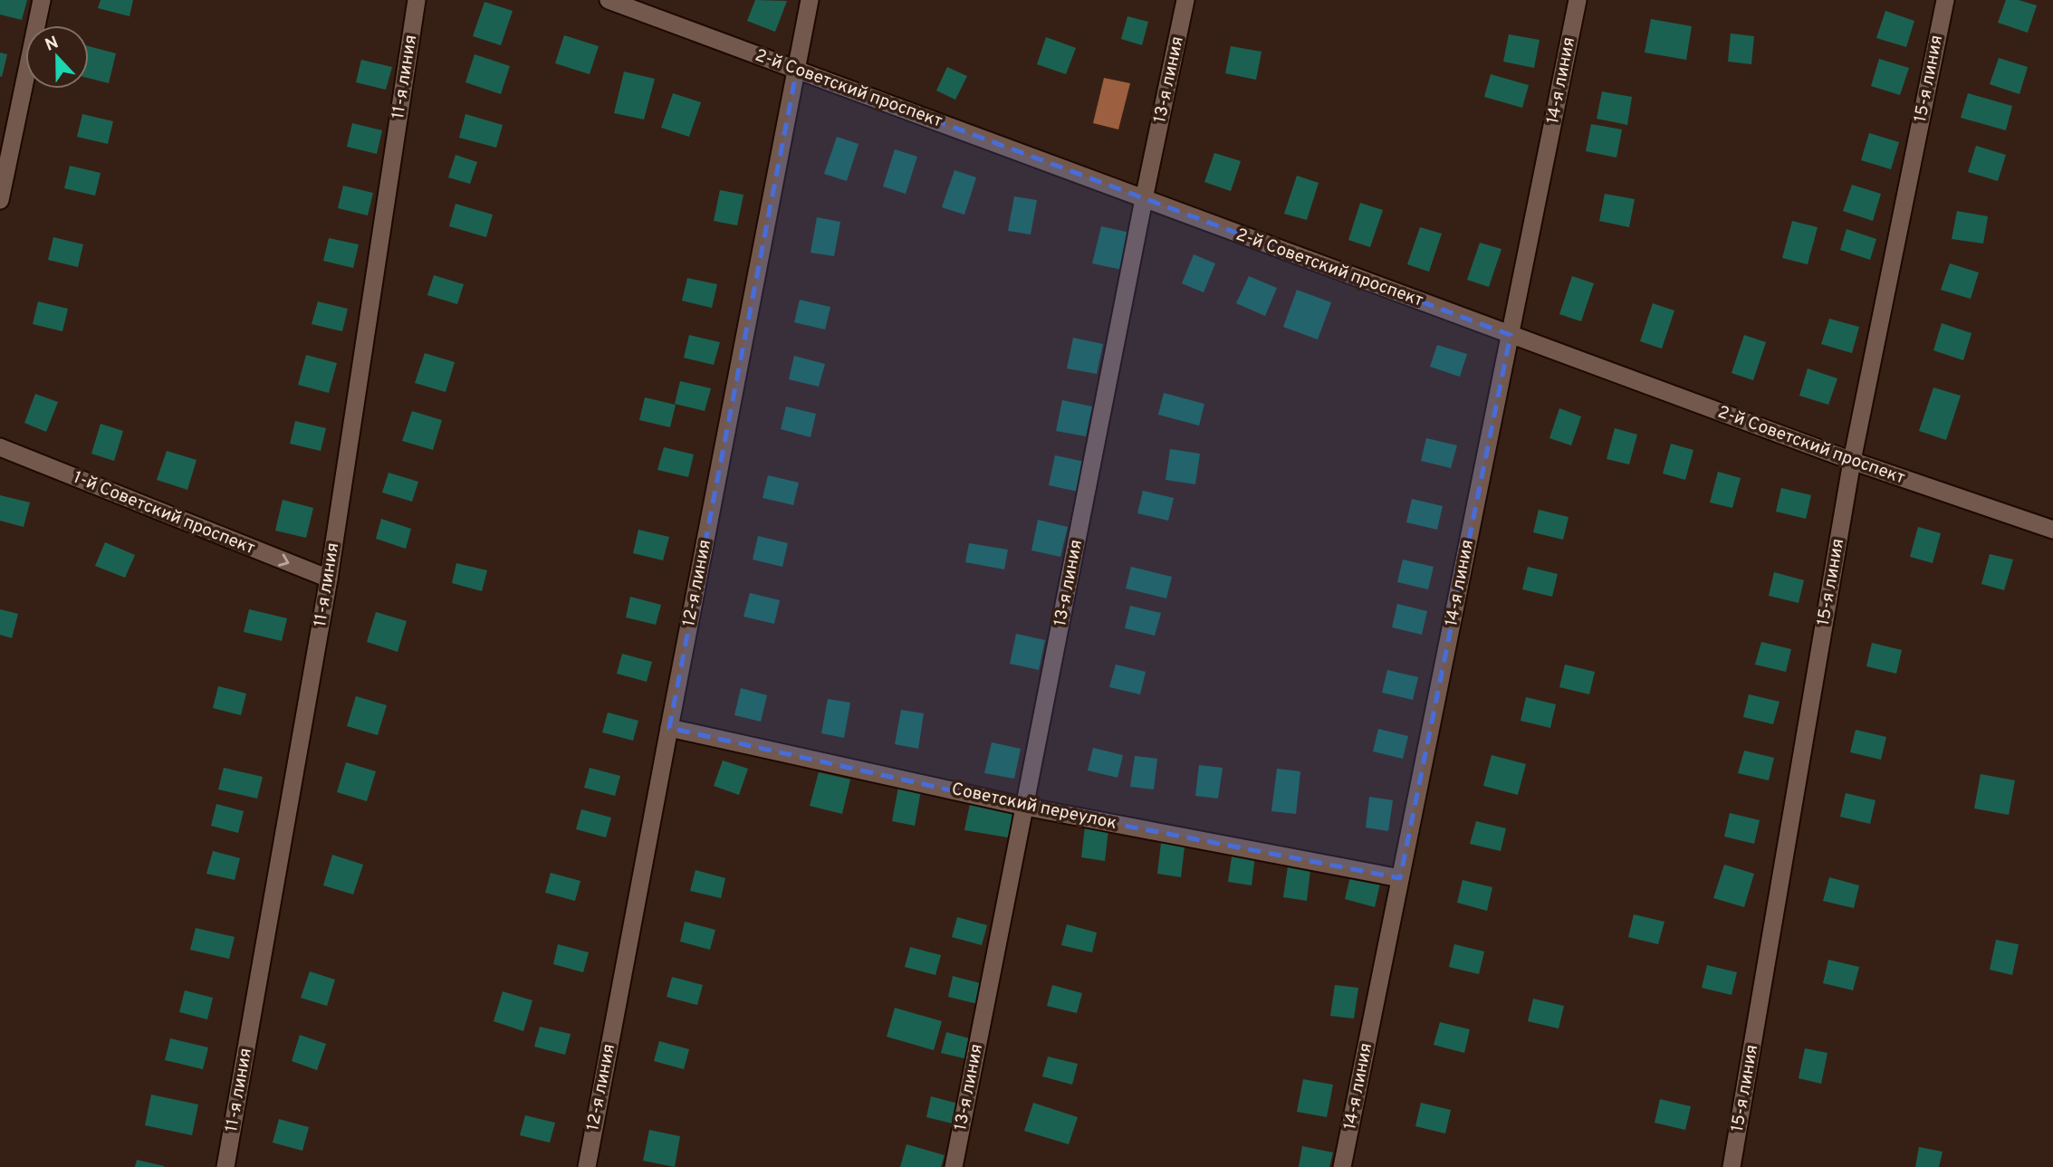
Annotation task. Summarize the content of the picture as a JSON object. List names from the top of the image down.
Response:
{
  "streets": {
    "street": [
      "11-я линия",
      "15-я линия",
      "13-я линия",
      "14-я линия",
      "2-й Советский проспект",
      "1-й Советский проспект",
      "12-я линия",
      "Советский переулок"
    ]
  },
  "crossings": [
    ["11-я линия", "1-й Советский проспект"],
    ["15-я линия", "2-й Советский проспект"],
    ["13-я линия", "2-й Советский проспект"],
    ["13-я линия", "Советский переулок"],
    ["14-я линия", "2-й Советский проспект"],
    ["14-я линия", "Советский переулок"],
    ["2-й Советский проспект", "12-я линия"],
    ["12-я линия", "Советский переулок"]
  ],
  "one_way": ["1-й Советский проспект"],
  "north": "top"
}
